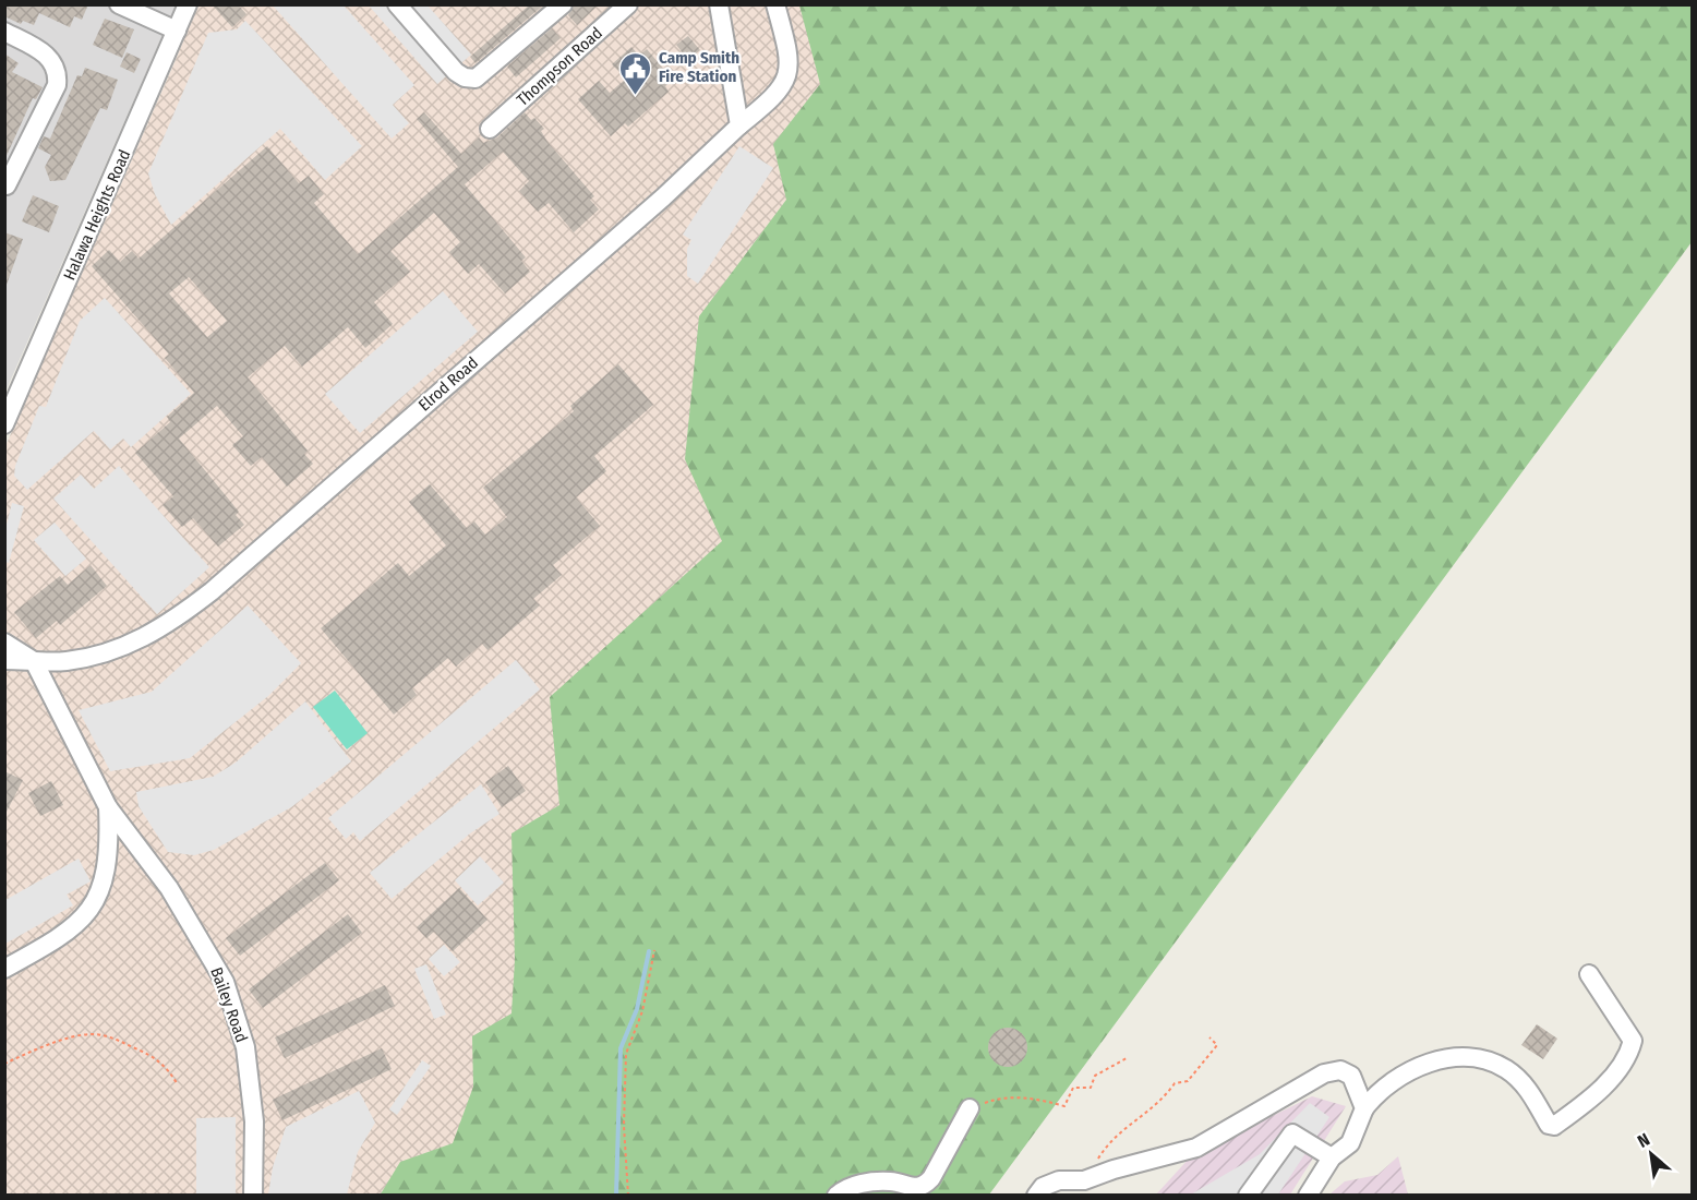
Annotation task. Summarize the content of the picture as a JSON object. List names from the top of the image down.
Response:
{
  "streets": {
    "street": [
      "Thompson Road",
      "Halawa Heights Road",
      "Elrod Road",
      "Bailey Road"
    ]
  },
  "crossings": [
    ["Elrod Road", "Bailey Road"]
  ],
  "places": {
    "public building": ["Camp Smith Fire Station"]
  },
  "north": "top left"
}
